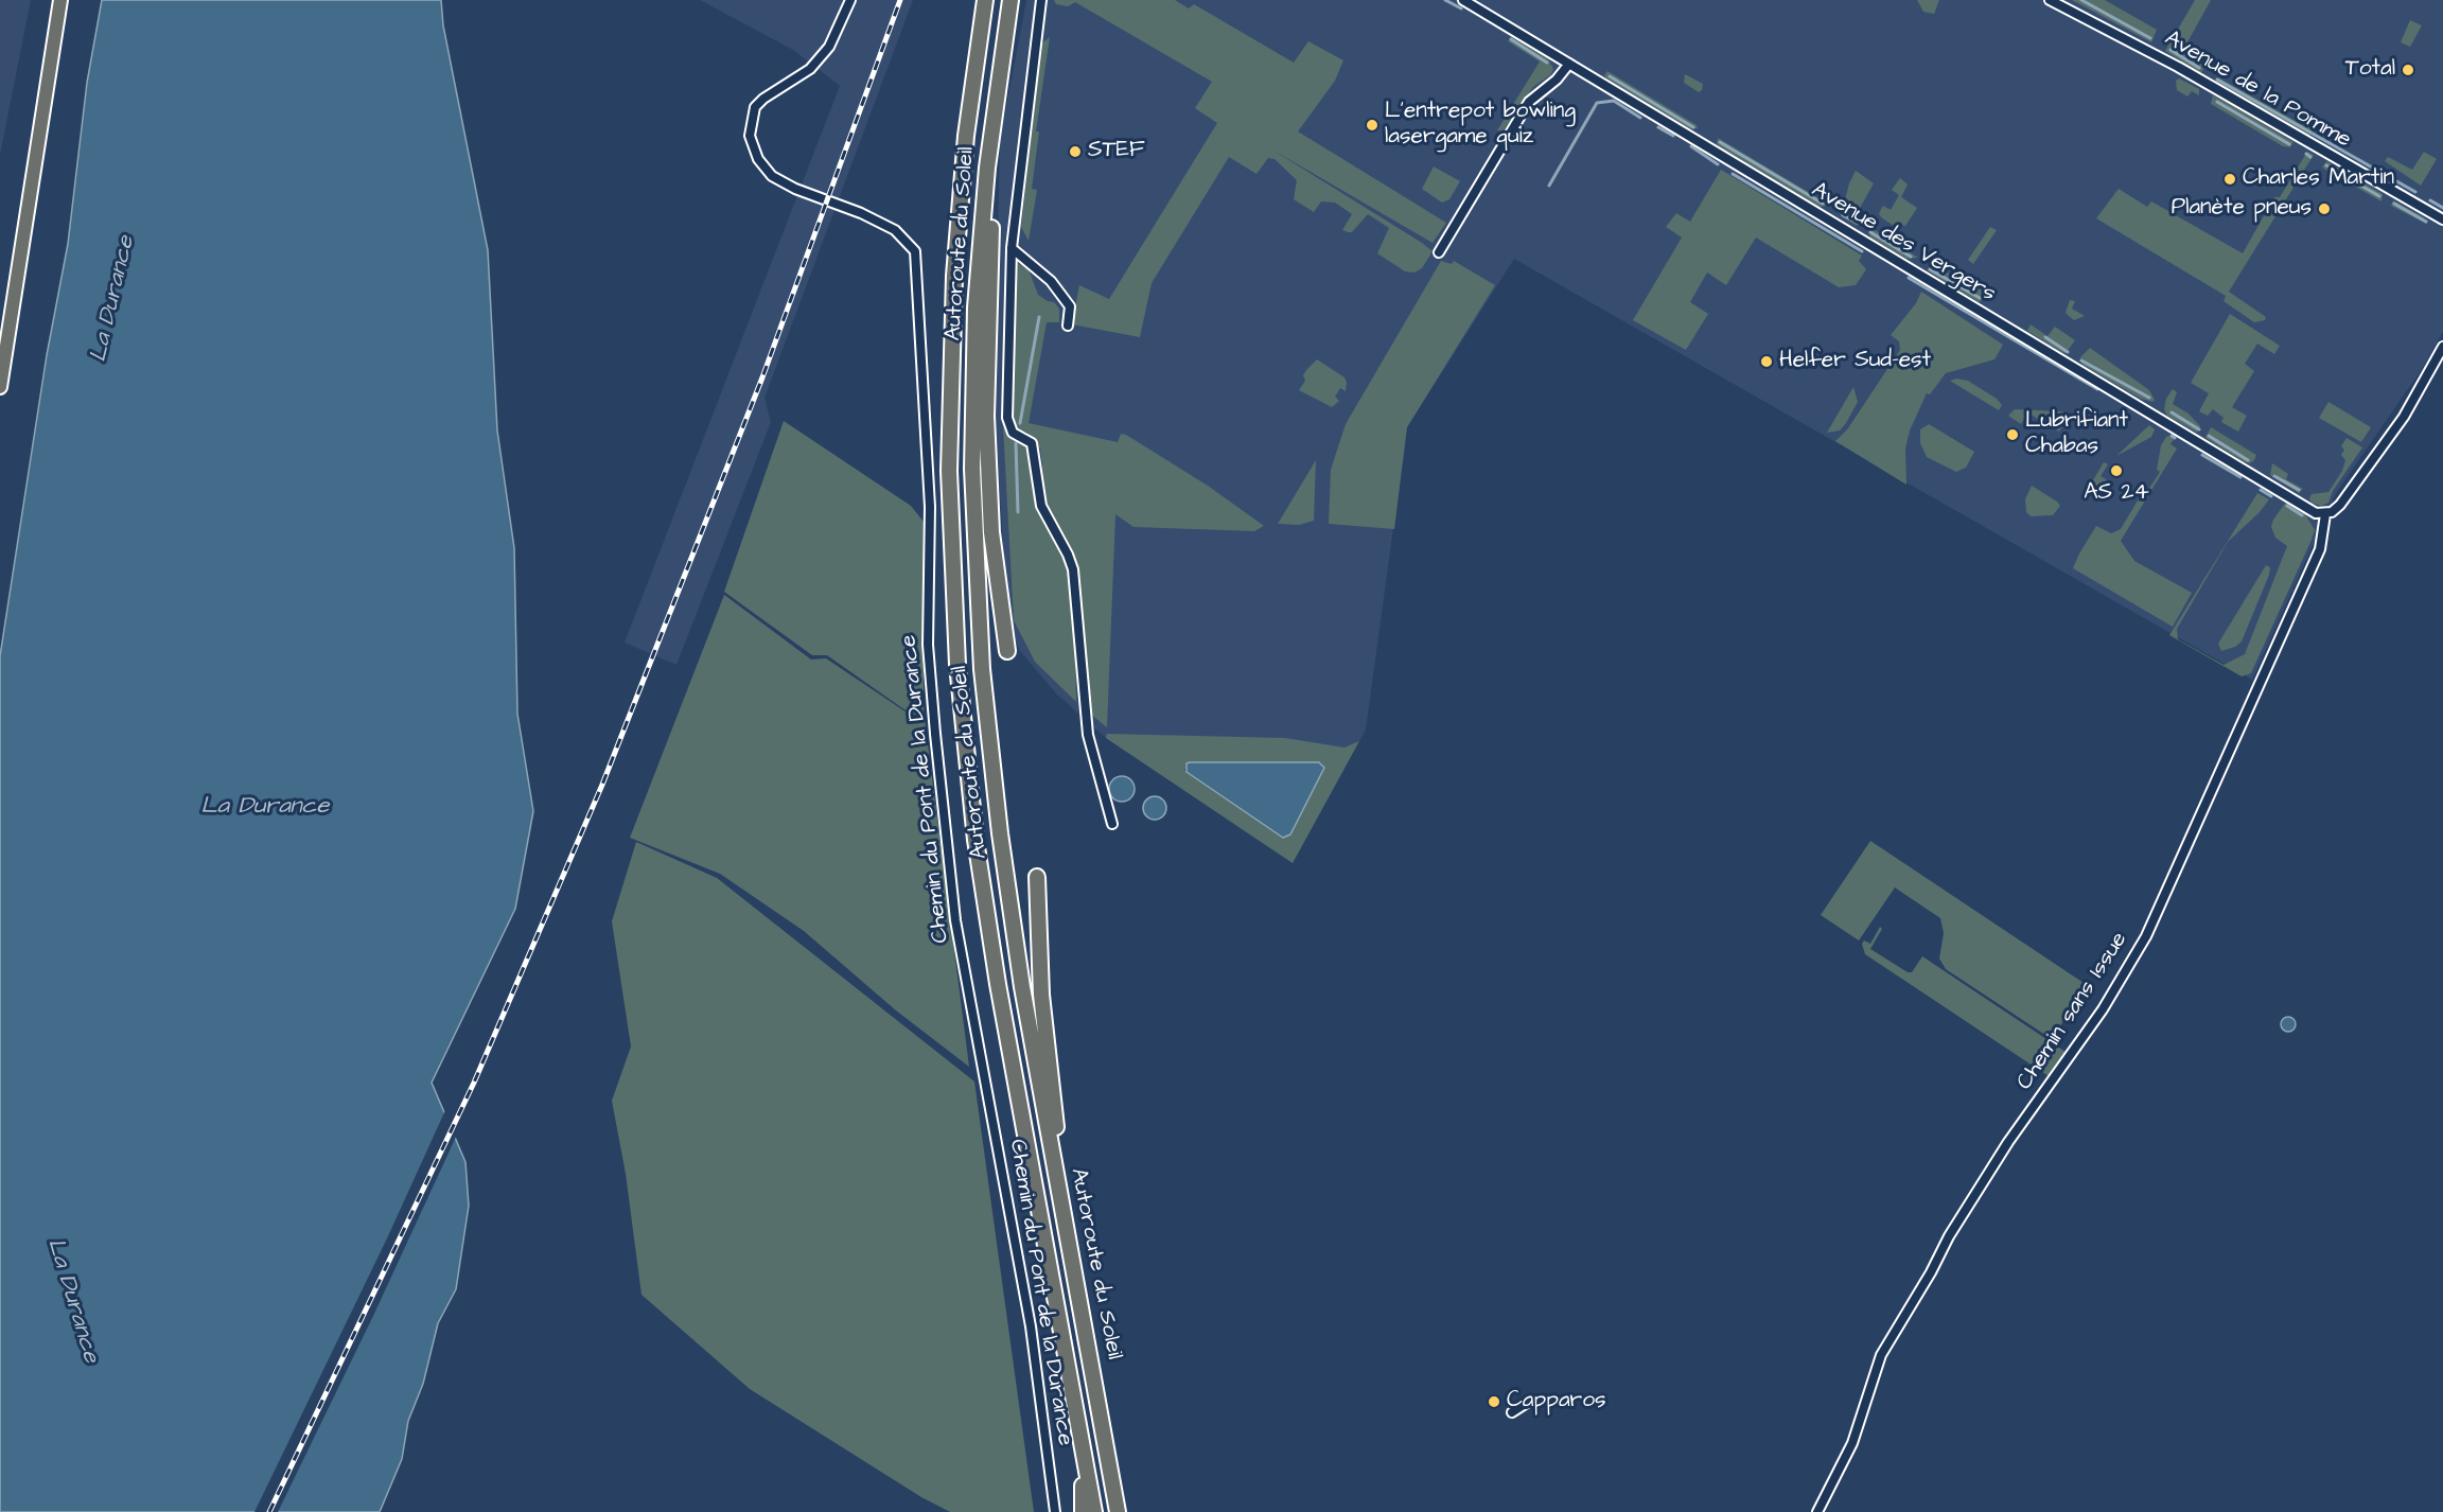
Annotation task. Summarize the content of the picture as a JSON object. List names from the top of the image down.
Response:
{
  "streets": {
    "highway": ["Autoroute du Soleil"],
    "street": [
      "Avenue de la Pomme",
      "Avenue des Vergers",
      "Chemin du Pont de la Durance",
      "Chemin sans Issue"
    ]
  },
  "crossings": [
    ["Avenue des Vergers", "Chemin sans Issue"]
  ],
  "water": ["La Durance"],
  "places": [
    "Total",
    "L'entrepot bowling lasergame quiz",
    "STEF",
    "Charles Martin",
    "Planète pneus",
    "Helfer Sud-est",
    "Lubrifiant Chabas",
    "AS 24",
    "Capparos"
  ]
}
